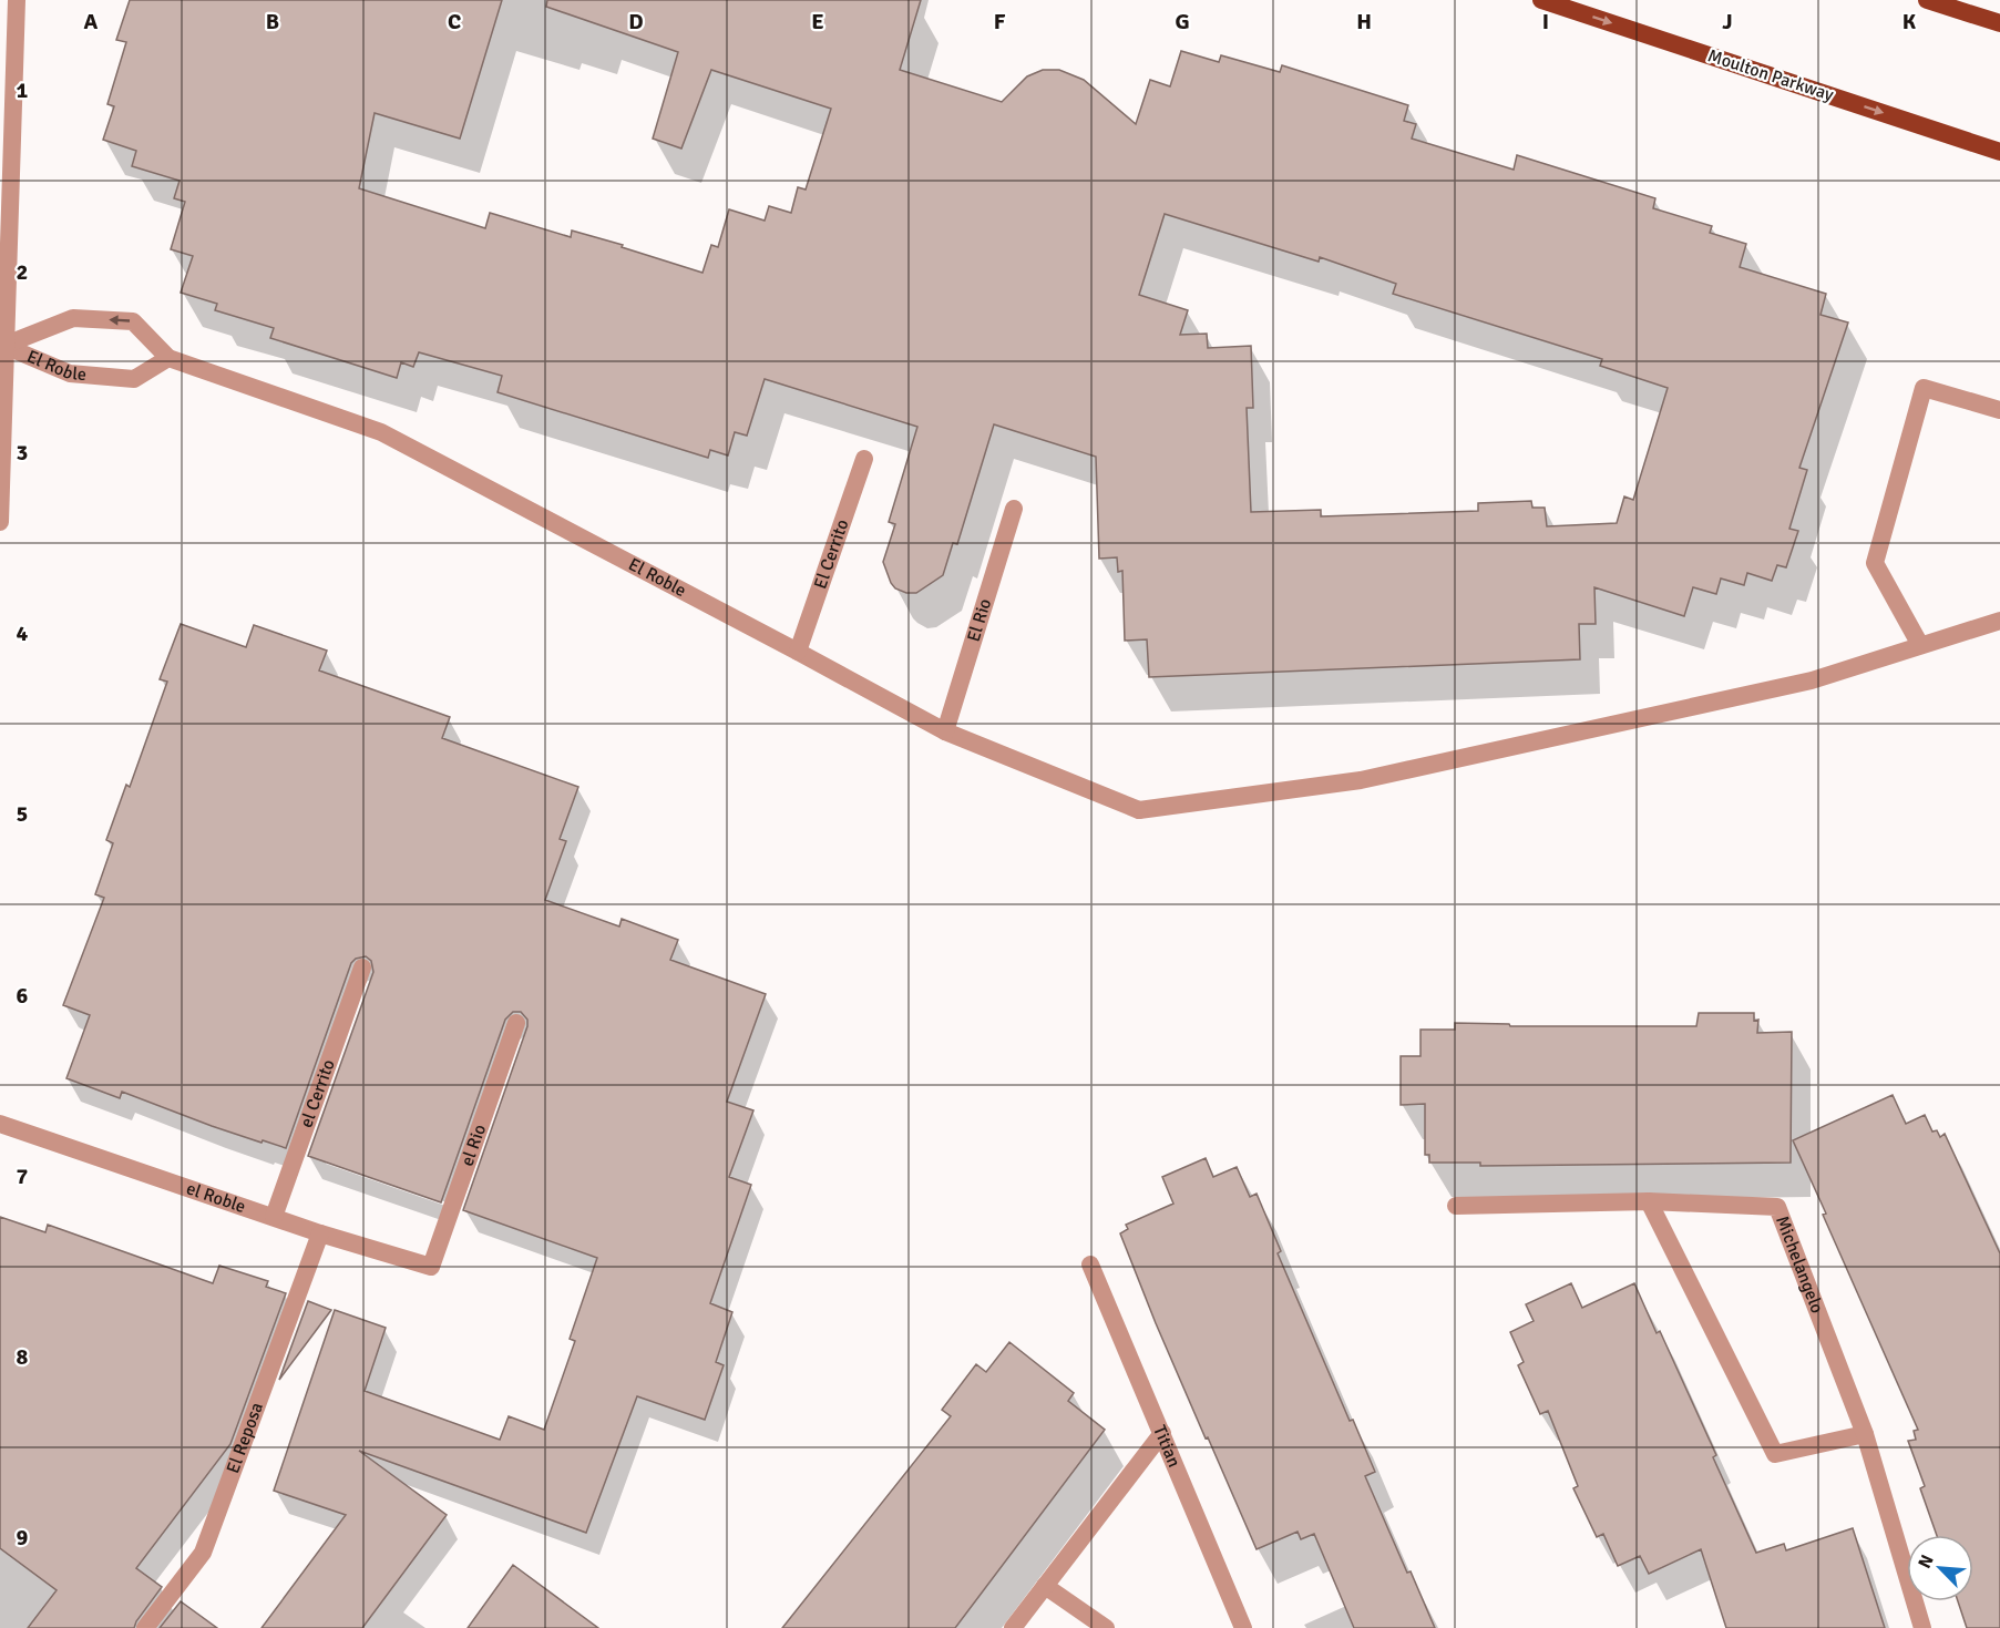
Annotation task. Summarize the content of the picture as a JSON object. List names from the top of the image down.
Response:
{
  "streets": {
    "main road": ["Moulton Parkway"],
    "street": [
      "El Roble",
      "El Cerrito",
      "El Rio",
      "el Cerrito",
      "el Rio",
      "el Roble",
      "Michelangelo",
      "El Reposa",
      "Titian"
    ]
  },
  "crossings": [
    ["El Roble", "El Cerrito"],
    ["El Roble", "El Rio"],
    ["el Cerrito", "el Roble"],
    ["el Rio", "el Roble"],
    ["el Roble", "El Reposa"]
  ],
  "one_way": ["Moulton Parkway"],
  "north": "top left",
  "grid": {
    "columns": [
      "A",
      "B",
      "C",
      "D",
      "E",
      "F",
      "G",
      "H",
      "I",
      "J",
      "K"
    ],
    "rows": [
      "1",
      "2",
      "3",
      "4",
      "5",
      "6",
      "7",
      "8",
      "9"
    ]
  }
}
